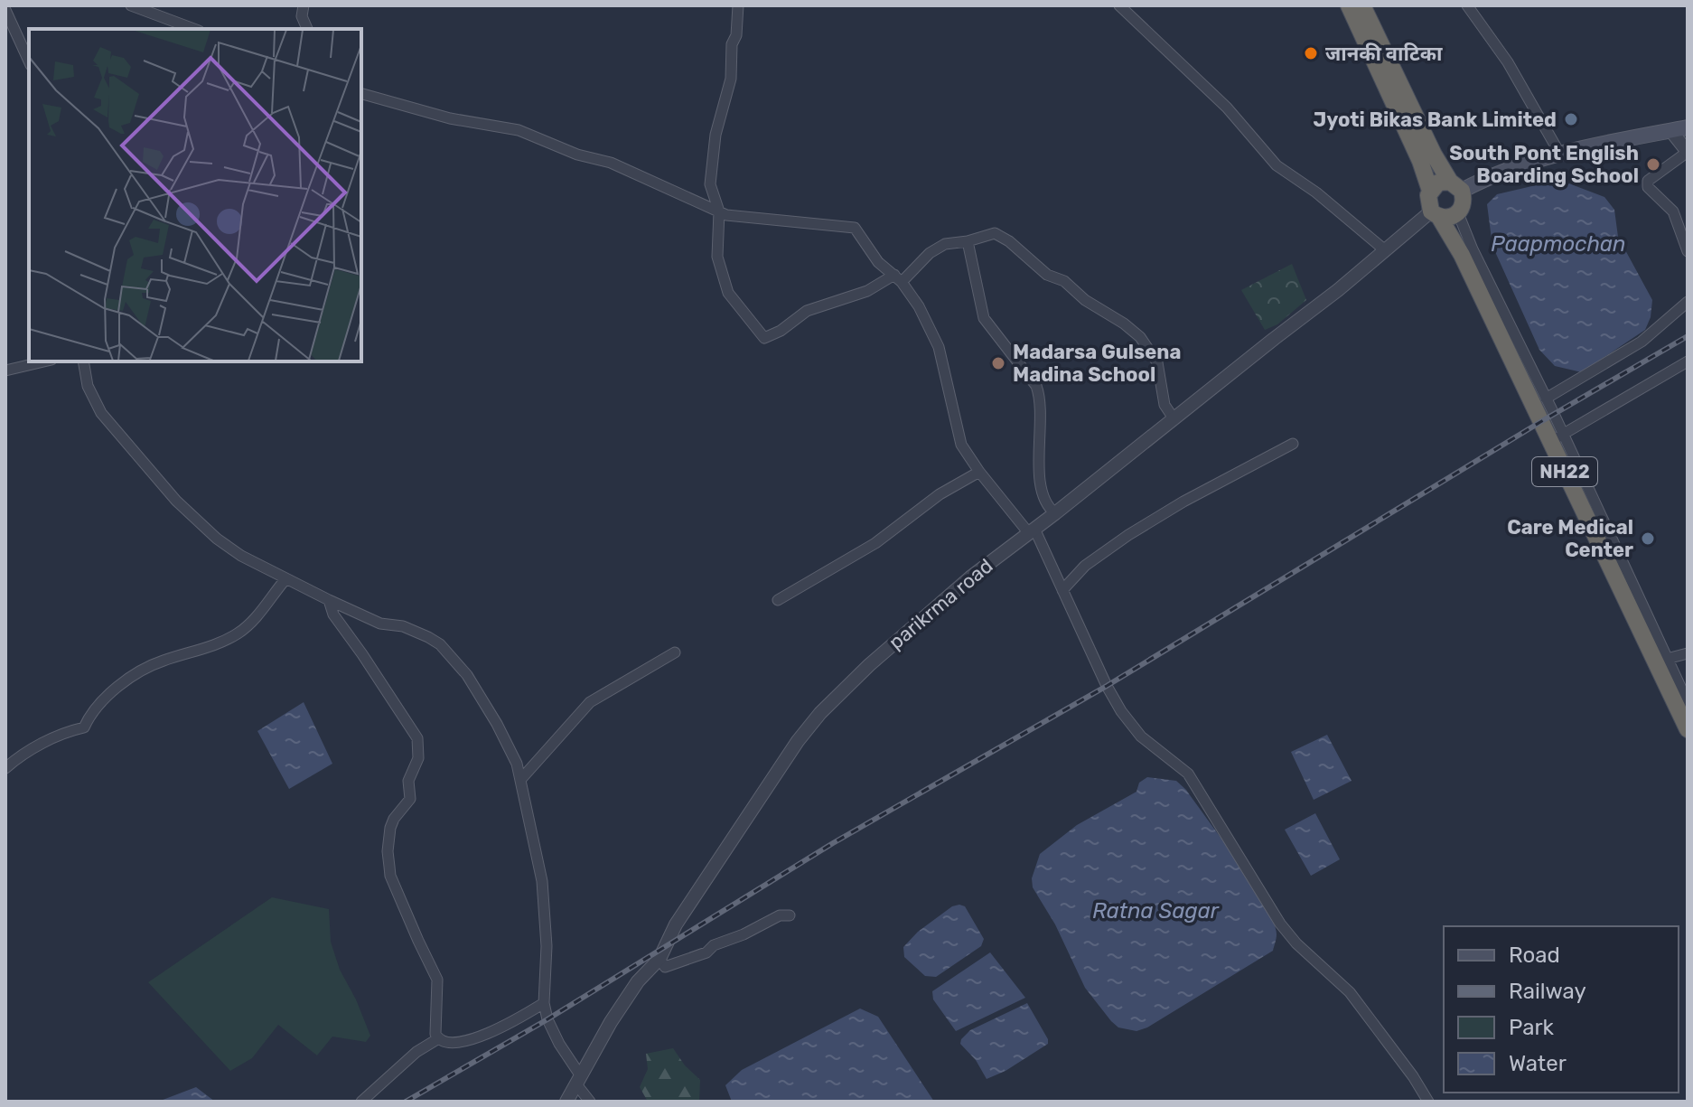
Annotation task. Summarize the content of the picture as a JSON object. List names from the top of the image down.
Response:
{
  "streets": {
    "highway": ["NH22"],
    "street": ["parikrma road"]
  },
  "crossings": [
    ["NH22", "parikrma road"]
  ],
  "water": ["Paapmochan", "Ratna Sagar"],
  "places": [
    "जानकी वाटिका",
    "Jyoti Bikas Bank Limited",
    "South Pont English Boarding School",
    "Madarsa Gulsena Madina School",
    "Care Medical Center"
  ],
  "legend": [
    "Road",
    "Railway",
    "Park",
    "Water"
  ]
}
